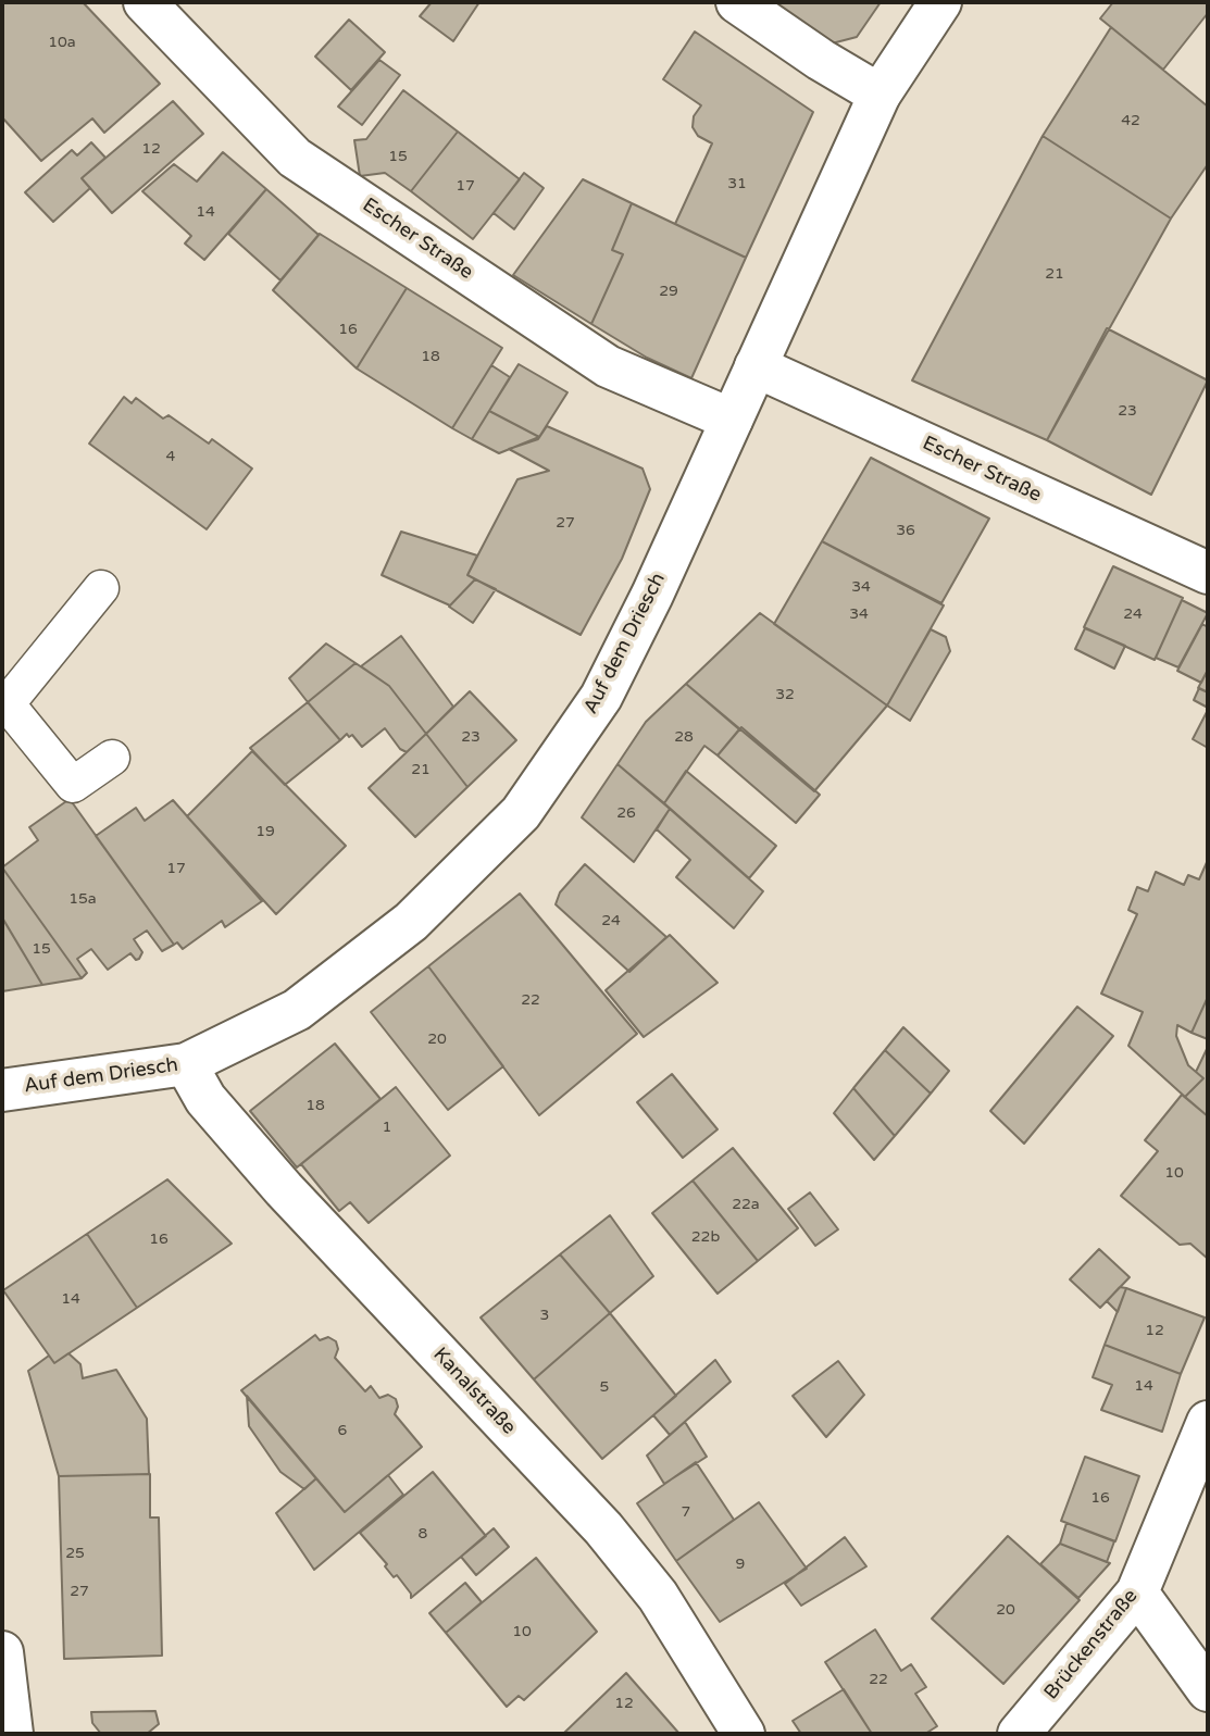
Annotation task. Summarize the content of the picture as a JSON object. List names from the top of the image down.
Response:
{
  "streets": {
    "street": [
      "Escher Straße",
      "Auf dem Driesch",
      "Kanalstraße",
      "Brückenstraße"
    ]
  },
  "crossings": [
    ["Escher Straße", "Auf dem Driesch"],
    ["Auf dem Driesch", "Kanalstraße"]
  ],
  "house_numbers": [
    "10a",
    "42",
    "12",
    "15",
    "31",
    "17",
    "14",
    "21",
    "29",
    "16",
    "18",
    "23",
    "4",
    "27",
    "36",
    "34",
    "34",
    "24",
    "32",
    "23",
    "28",
    "21",
    "26",
    "19",
    "17",
    "15a",
    "24",
    "15",
    "22",
    "20",
    "18",
    "1",
    "10",
    "22a",
    "22b",
    "16",
    "14",
    "3",
    "12",
    "14",
    "5",
    "6",
    "16",
    "7",
    "8",
    "25",
    "9",
    "27",
    "20",
    "10",
    "22",
    "12"
  ]
}
